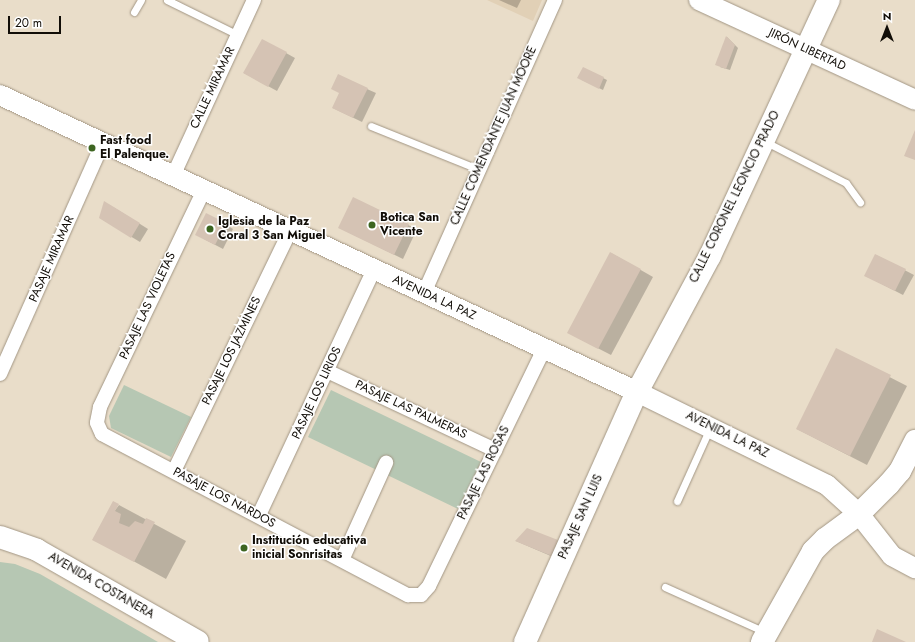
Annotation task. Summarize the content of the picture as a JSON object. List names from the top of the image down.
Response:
{
  "streets": {
    "main road": [
      "JIRÓN LIBERTAD",
      "CALLE CORONEL LEONCIO PRADO",
      "AVENIDA LA PAZ",
      "PASAJE SAN LUIS",
      "AVENIDA COSTANERA"
    ],
    "street": [
      "CALLE MIRAMAR",
      "CALLE COMENDANTE JUAN MOORE",
      "PASAJE MIRAMAR",
      "PASAJE LAS VIOLETAS",
      "PASAJE LOS JAZMINES",
      "PASAJE LOS LIRIOS",
      "PASAJE LAS PALMERAS",
      "PASAJE LAS ROSAS",
      "PASAJE LOS NARDOS"
    ]
  },
  "crossings": [
    ["JIRÓN LIBERTAD", "CALLE CORONEL LEONCIO PRADO"],
    ["CALLE MIRAMAR", "AVENIDA LA PAZ"],
    ["CALLE COMENDANTE JUAN MOORE", "AVENIDA LA PAZ"],
    ["CALLE CORONEL LEONCIO PRADO", "AVENIDA LA PAZ"],
    ["CALLE CORONEL LEONCIO PRADO", "PASAJE SAN LUIS"],
    ["PASAJE MIRAMAR", "AVENIDA LA PAZ"],
    ["AVENIDA LA PAZ", "PASAJE LAS VIOLETAS"],
    ["AVENIDA LA PAZ", "PASAJE LOS JAZMINES"],
    ["AVENIDA LA PAZ", "PASAJE LOS LIRIOS"],
    ["AVENIDA LA PAZ", "PASAJE LAS ROSAS"],
    ["AVENIDA LA PAZ", "PASAJE SAN LUIS"],
    ["PASAJE LAS VIOLETAS", "PASAJE LOS NARDOS"],
    ["PASAJE LOS JAZMINES", "PASAJE LOS NARDOS"],
    ["PASAJE LOS LIRIOS", "PASAJE LAS PALMERAS"],
    ["PASAJE LOS LIRIOS", "PASAJE LOS NARDOS"],
    ["PASAJE LAS PALMERAS", "PASAJE LAS ROSAS"],
    ["PASAJE LAS ROSAS", "PASAJE LOS NARDOS"]
  ],
  "places": [
    "Fast food El Palenque.",
    "Botica San Vicente",
    "Iglesia de la Paz Coral 3 San Miguel",
    "Institución educativa inicial Sonrisitas"
  ],
  "scale_bar": "20 m",
  "north": "top"
}
